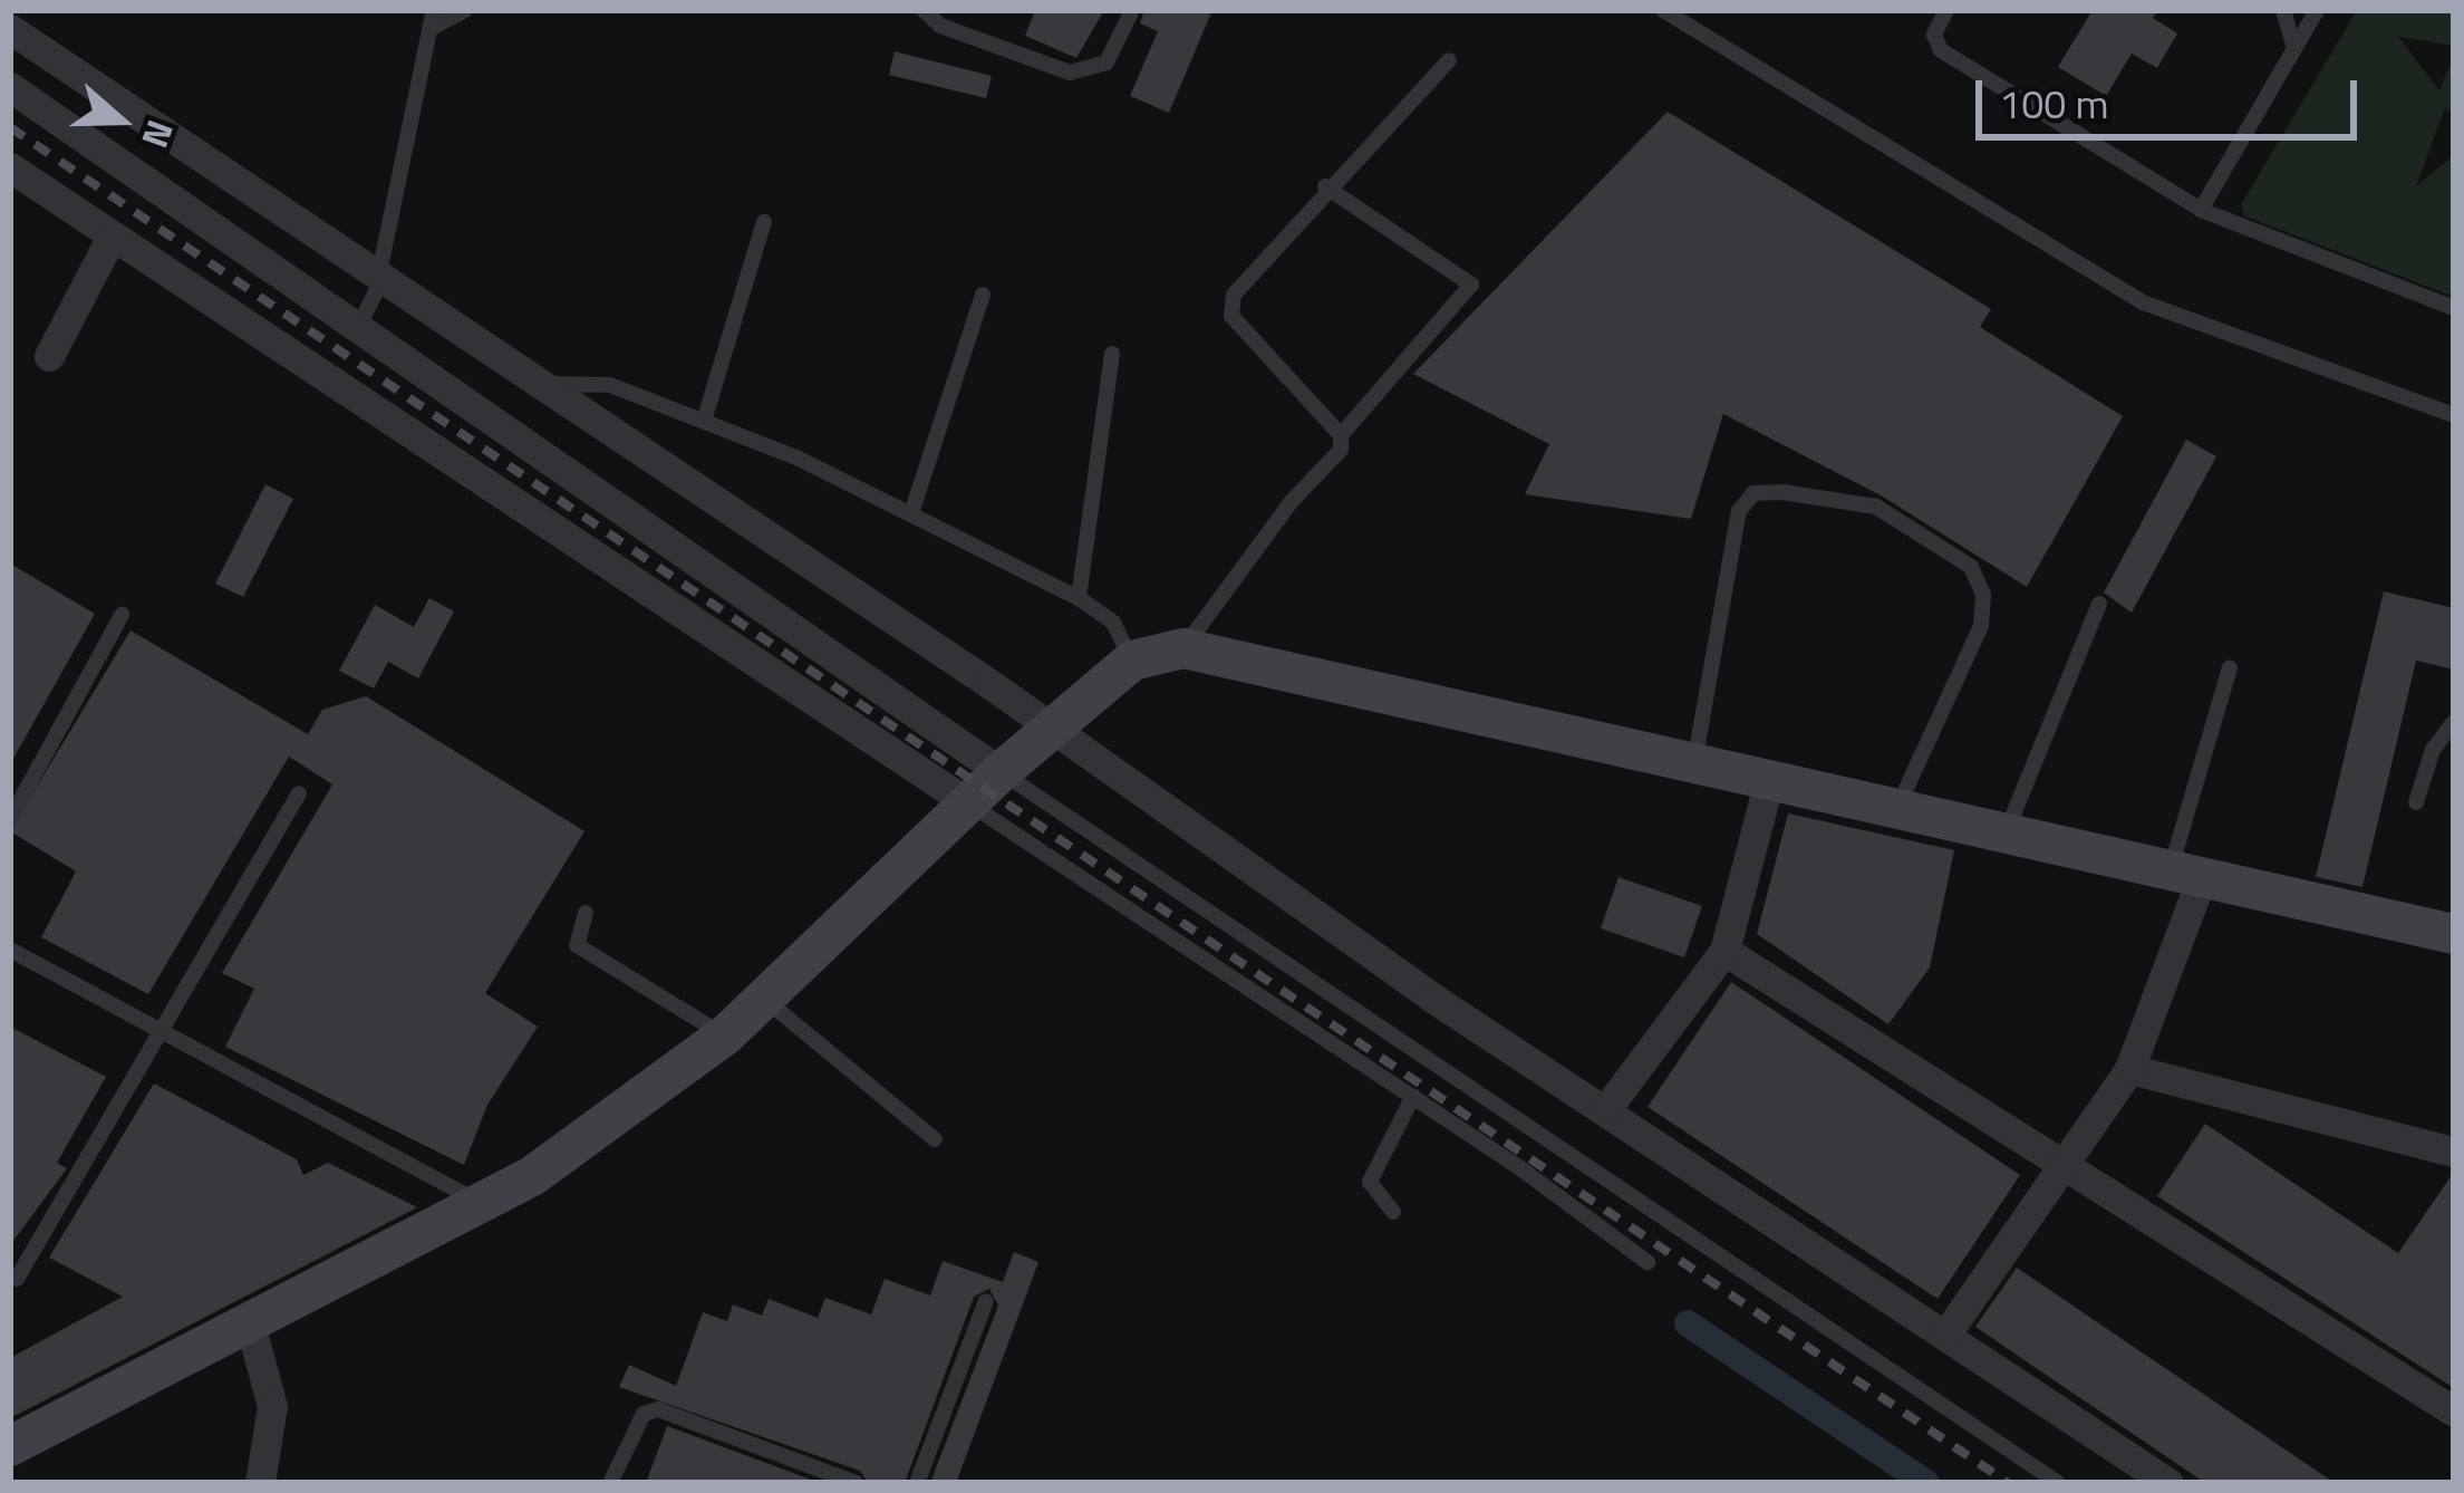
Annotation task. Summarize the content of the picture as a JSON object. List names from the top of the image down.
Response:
{
  "scale_bar": "100 m",
  "north": "right"
}
